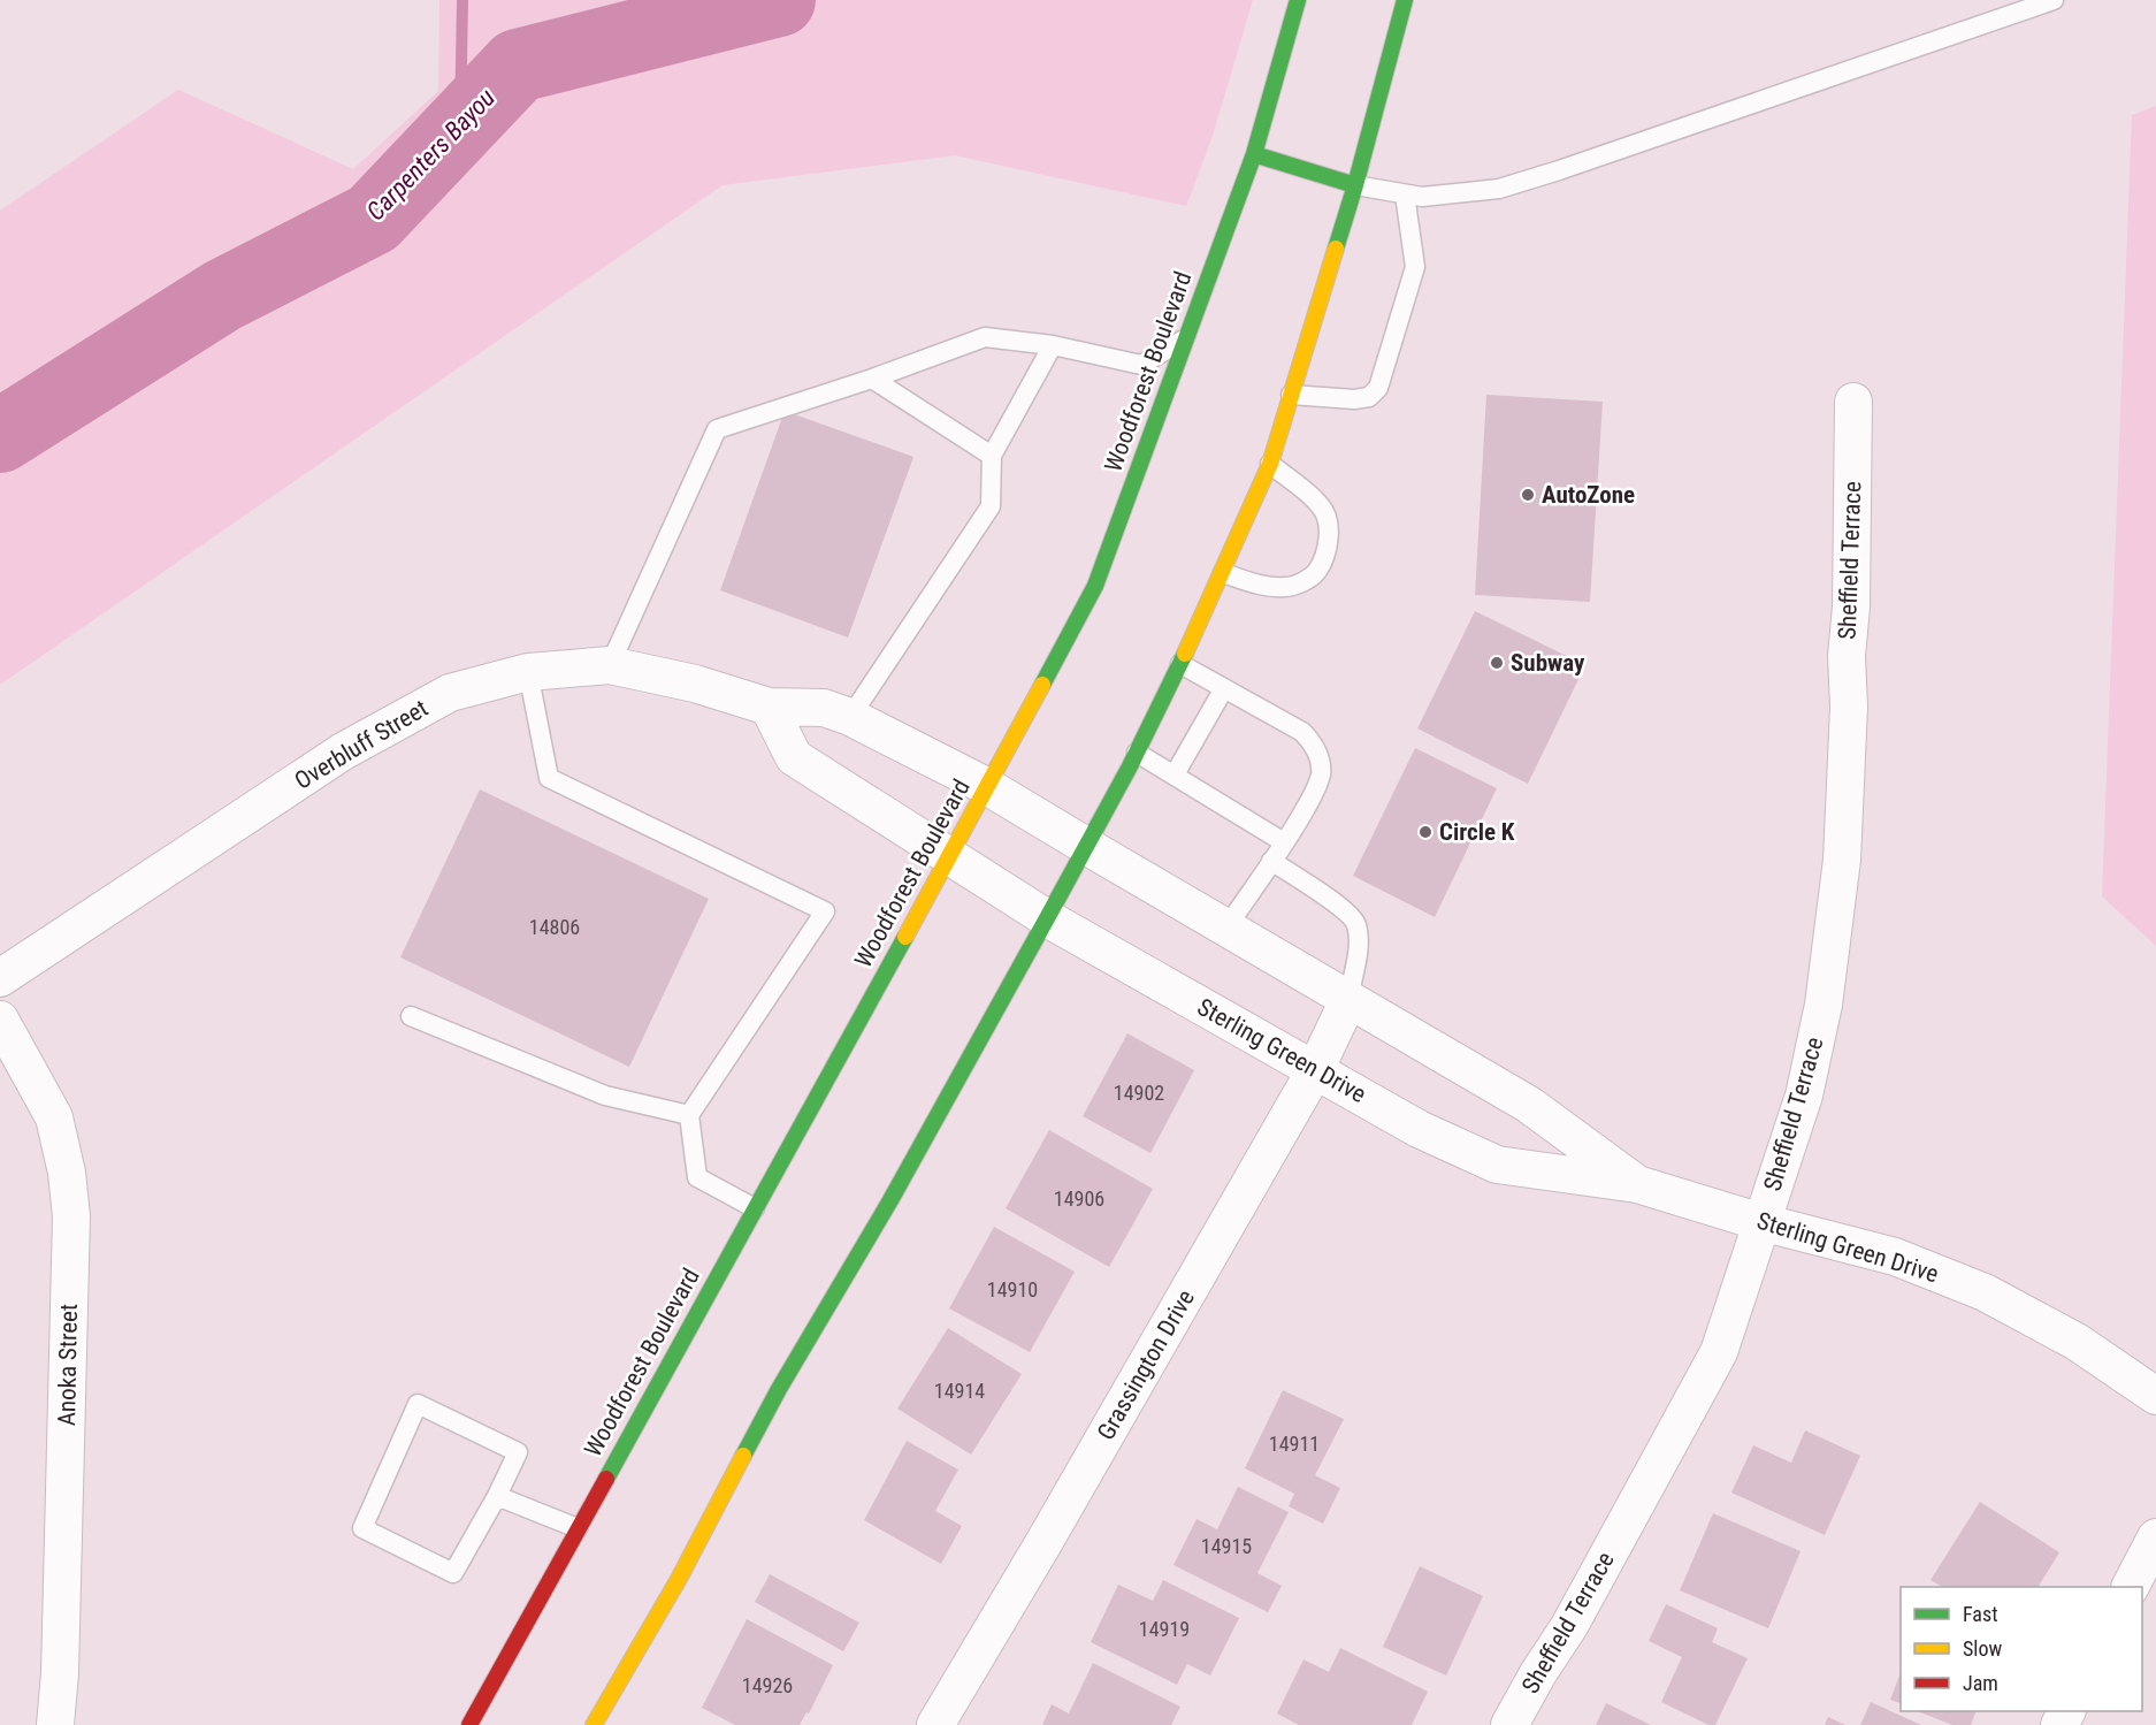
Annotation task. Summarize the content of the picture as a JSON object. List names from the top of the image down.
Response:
{
  "streets": {
    "main road": ["Woodforest Boulevard"],
    "street": [
      "Sheffield Terrace",
      "Overbluff Street",
      "Sterling Green Drive",
      "Anoka Street",
      "Grassington Drive"
    ]
  },
  "crossings": [
    ["Woodforest Boulevard", "Overbluff Street"],
    ["Woodforest Boulevard", "Sterling Green Drive"],
    ["Sheffield Terrace", "Sterling Green Drive"],
    ["Overbluff Street", "Sterling Green Drive"],
    ["Sterling Green Drive", "Grassington Drive"]
  ],
  "water": ["Carpenters Bayou"],
  "places": ["AutoZone", "Subway", "Circle K"],
  "house_numbers": [
    "14806",
    "14902",
    "14906",
    "14910",
    "14914",
    "14911",
    "14915",
    "14919",
    "14926"
  ],
  "legend": ["Fast", "Slow", "Jam"]
}
